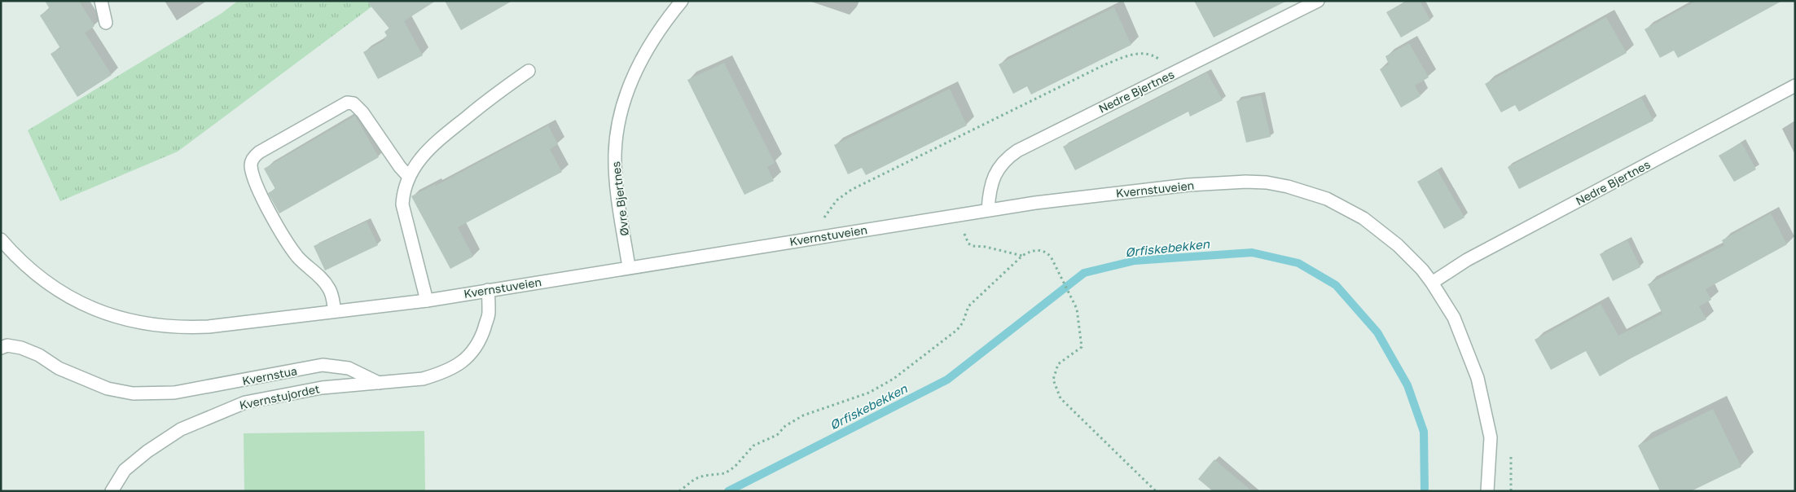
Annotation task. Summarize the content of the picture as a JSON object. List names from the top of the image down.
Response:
{
  "streets": {
    "street": [
      "Nedre Bjertnes",
      "Kvernstuveien",
      "Øvre Bjertnes",
      "Kvernstua",
      "Kvernstujordet"
    ]
  },
  "crossings": [
    ["Nedre Bjertnes", "Kvernstuveien"],
    ["Kvernstuveien", "Øvre Bjertnes"],
    ["Kvernstua", "Kvernstujordet"]
  ],
  "water": ["Ørfiskebekken"]
}
